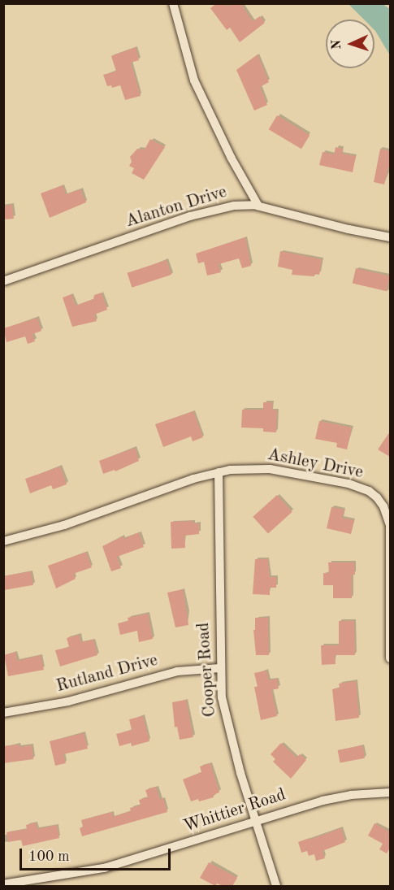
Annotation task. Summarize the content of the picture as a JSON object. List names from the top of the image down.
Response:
{
  "streets": {
    "street": [
      "Alanton Drive",
      "Ashley Drive",
      "Cooper Road",
      "Rutland Drive",
      "Whittier Road"
    ]
  },
  "crossings": [
    ["Ashley Drive", "Cooper Road"],
    ["Cooper Road", "Rutland Drive"],
    ["Cooper Road", "Whittier Road"]
  ],
  "scale_bar": "100 m",
  "north": "left"
}
